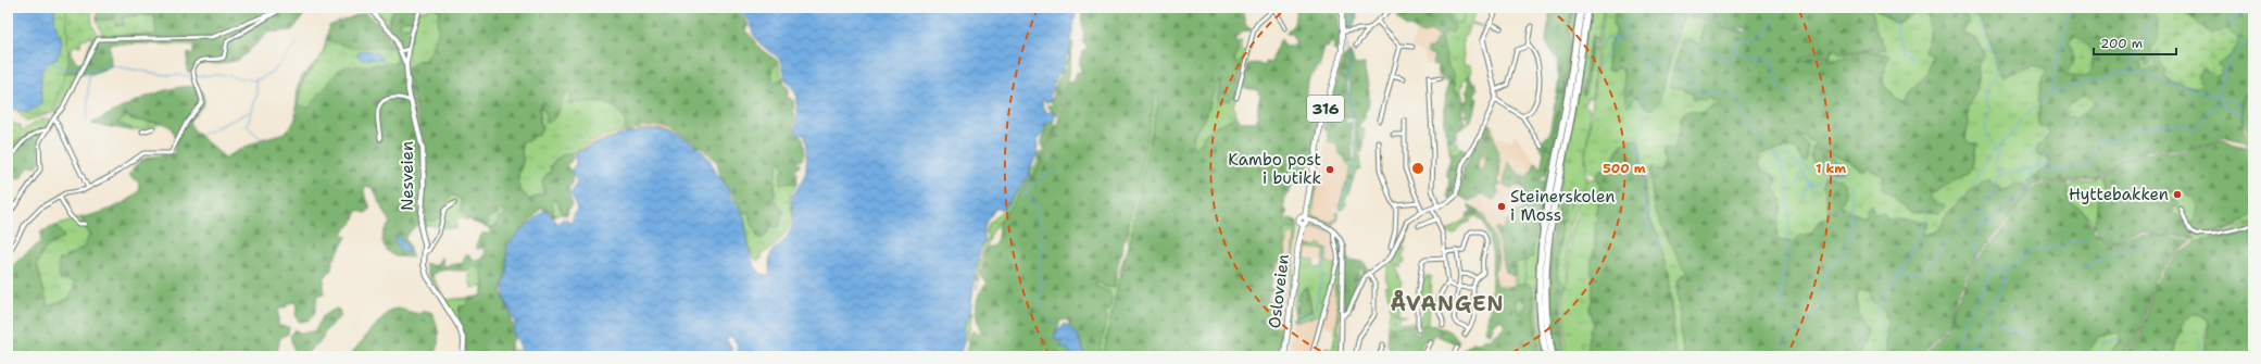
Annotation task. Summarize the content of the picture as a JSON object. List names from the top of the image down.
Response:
{
  "streets": {
    "main road": ["316", "Nesveien", "Osloveien"]
  },
  "districts": ["ÅVANGEN"],
  "places": ["Kambo post i butikk", "Hyttebakken", "Steinerskolen i Moss"],
  "scale_bar": "200 m",
  "rings": ["500 m", "1 km"]
}
